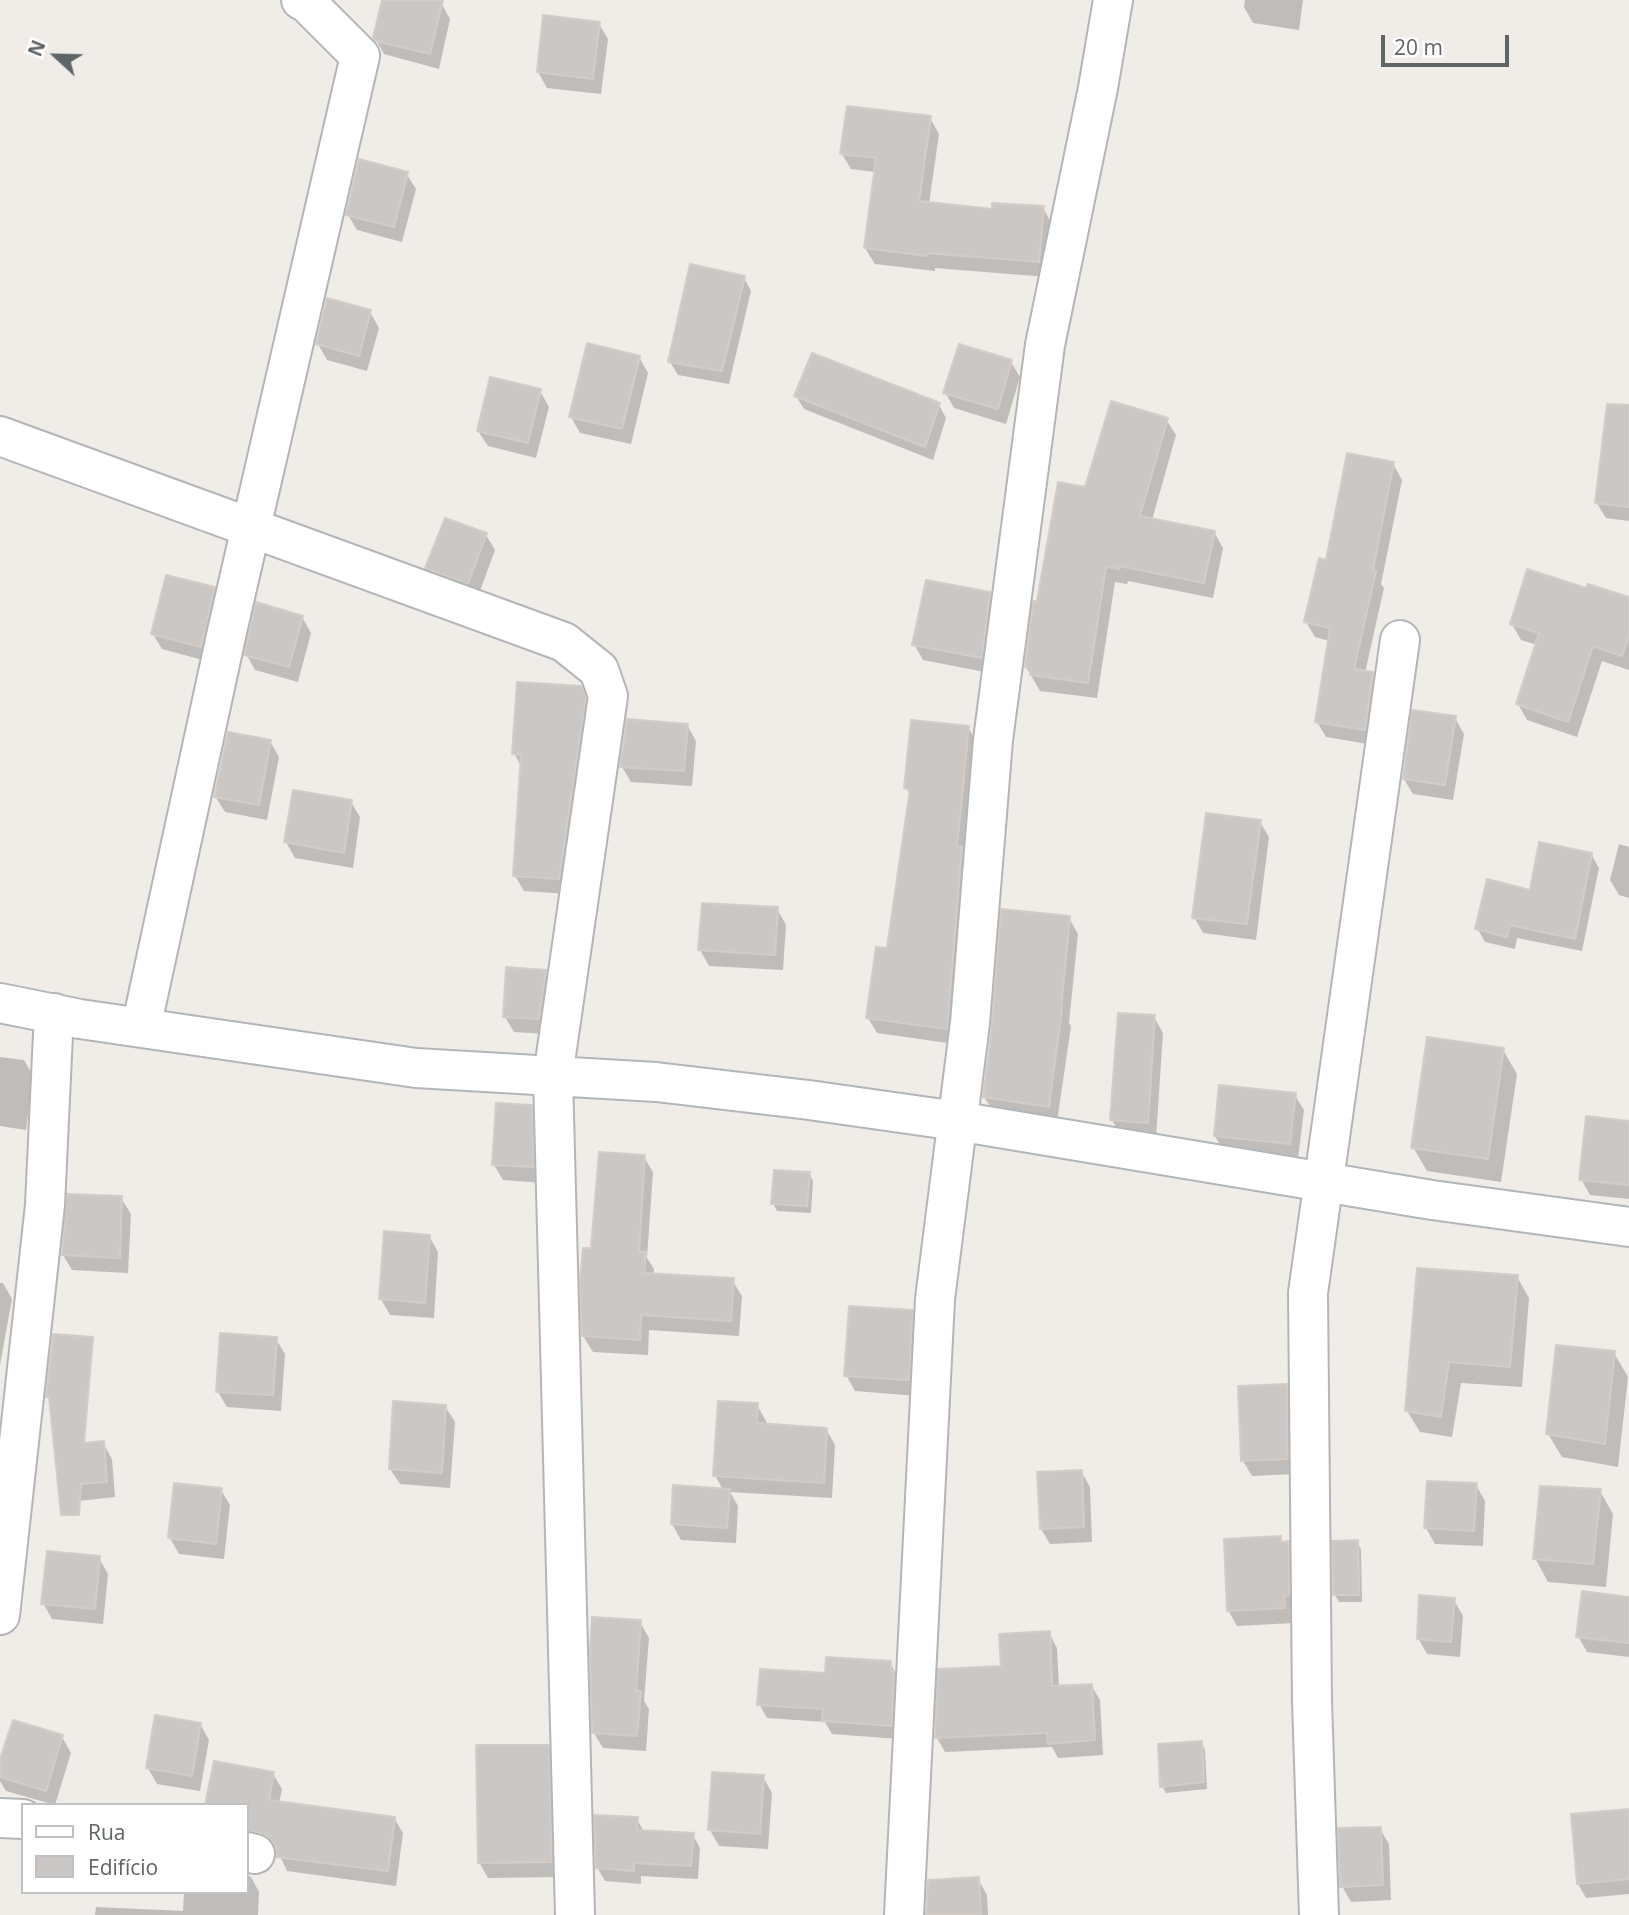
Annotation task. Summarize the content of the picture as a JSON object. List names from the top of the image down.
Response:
{
  "legend": ["Rua", "Edifício"],
  "scale_bar": "20 m",
  "north": "left"
}
